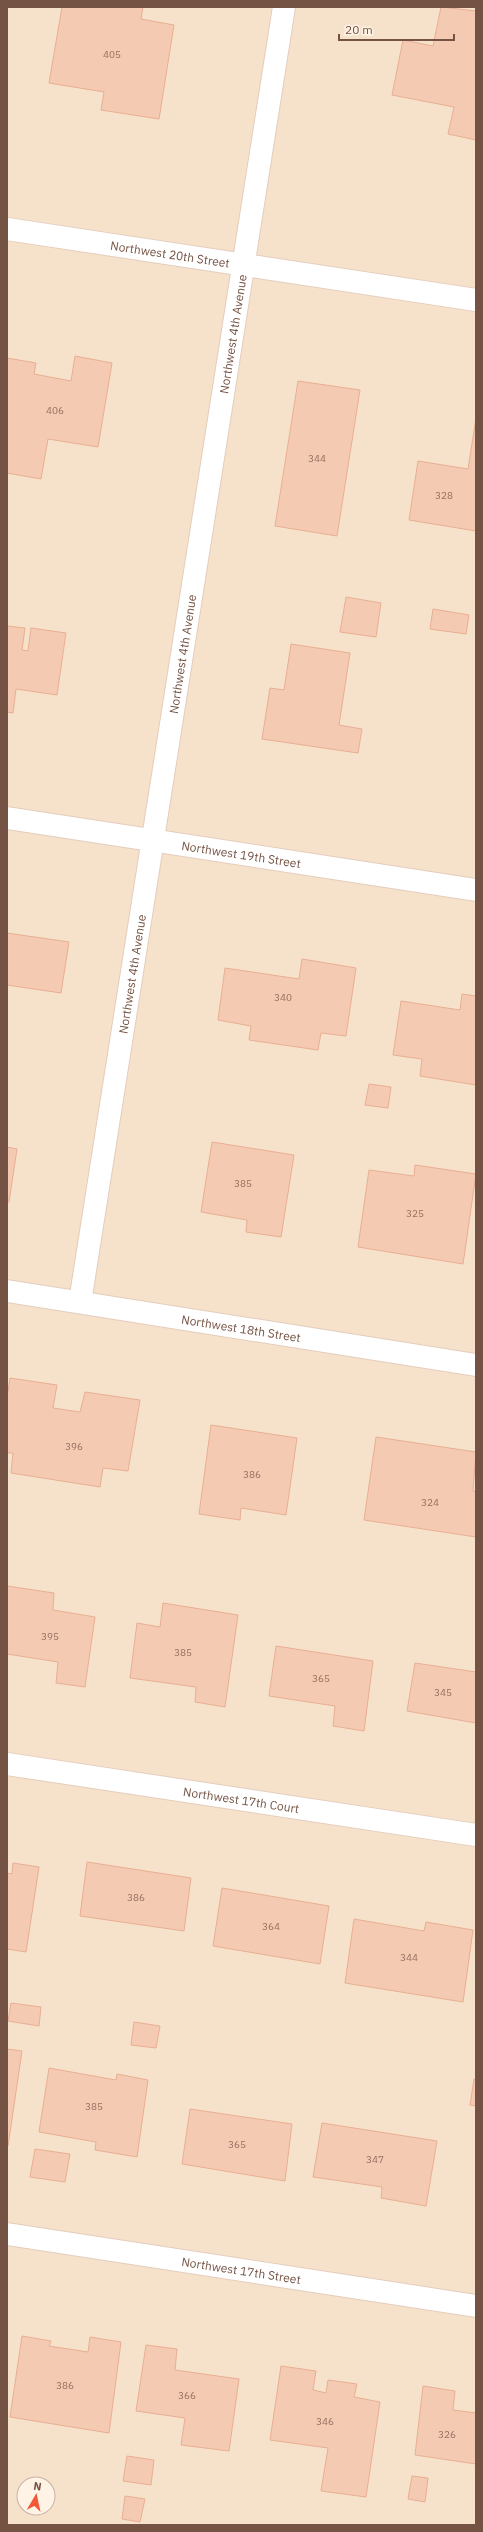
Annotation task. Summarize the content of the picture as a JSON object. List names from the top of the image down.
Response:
{
  "streets": {
    "street": [
      "Northwest 20th Street",
      "Northwest 4th Avenue",
      "Northwest 19th Street",
      "Northwest 18th Street",
      "Northwest 17th Court",
      "Northwest 17th Street"
    ]
  },
  "crossings": [
    ["Northwest 20th Street", "Northwest 4th Avenue"],
    ["Northwest 4th Avenue", "Northwest 19th Street"],
    ["Northwest 4th Avenue", "Northwest 18th Street"]
  ],
  "house_numbers": [
    "405",
    "406",
    "344",
    "328",
    "340",
    "385",
    "325",
    "396",
    "386",
    "324",
    "395",
    "385",
    "365",
    "345",
    "386",
    "364",
    "344",
    "385",
    "365",
    "347",
    "386",
    "366",
    "346",
    "326"
  ],
  "scale_bar": "20 m",
  "north": "top"
}
